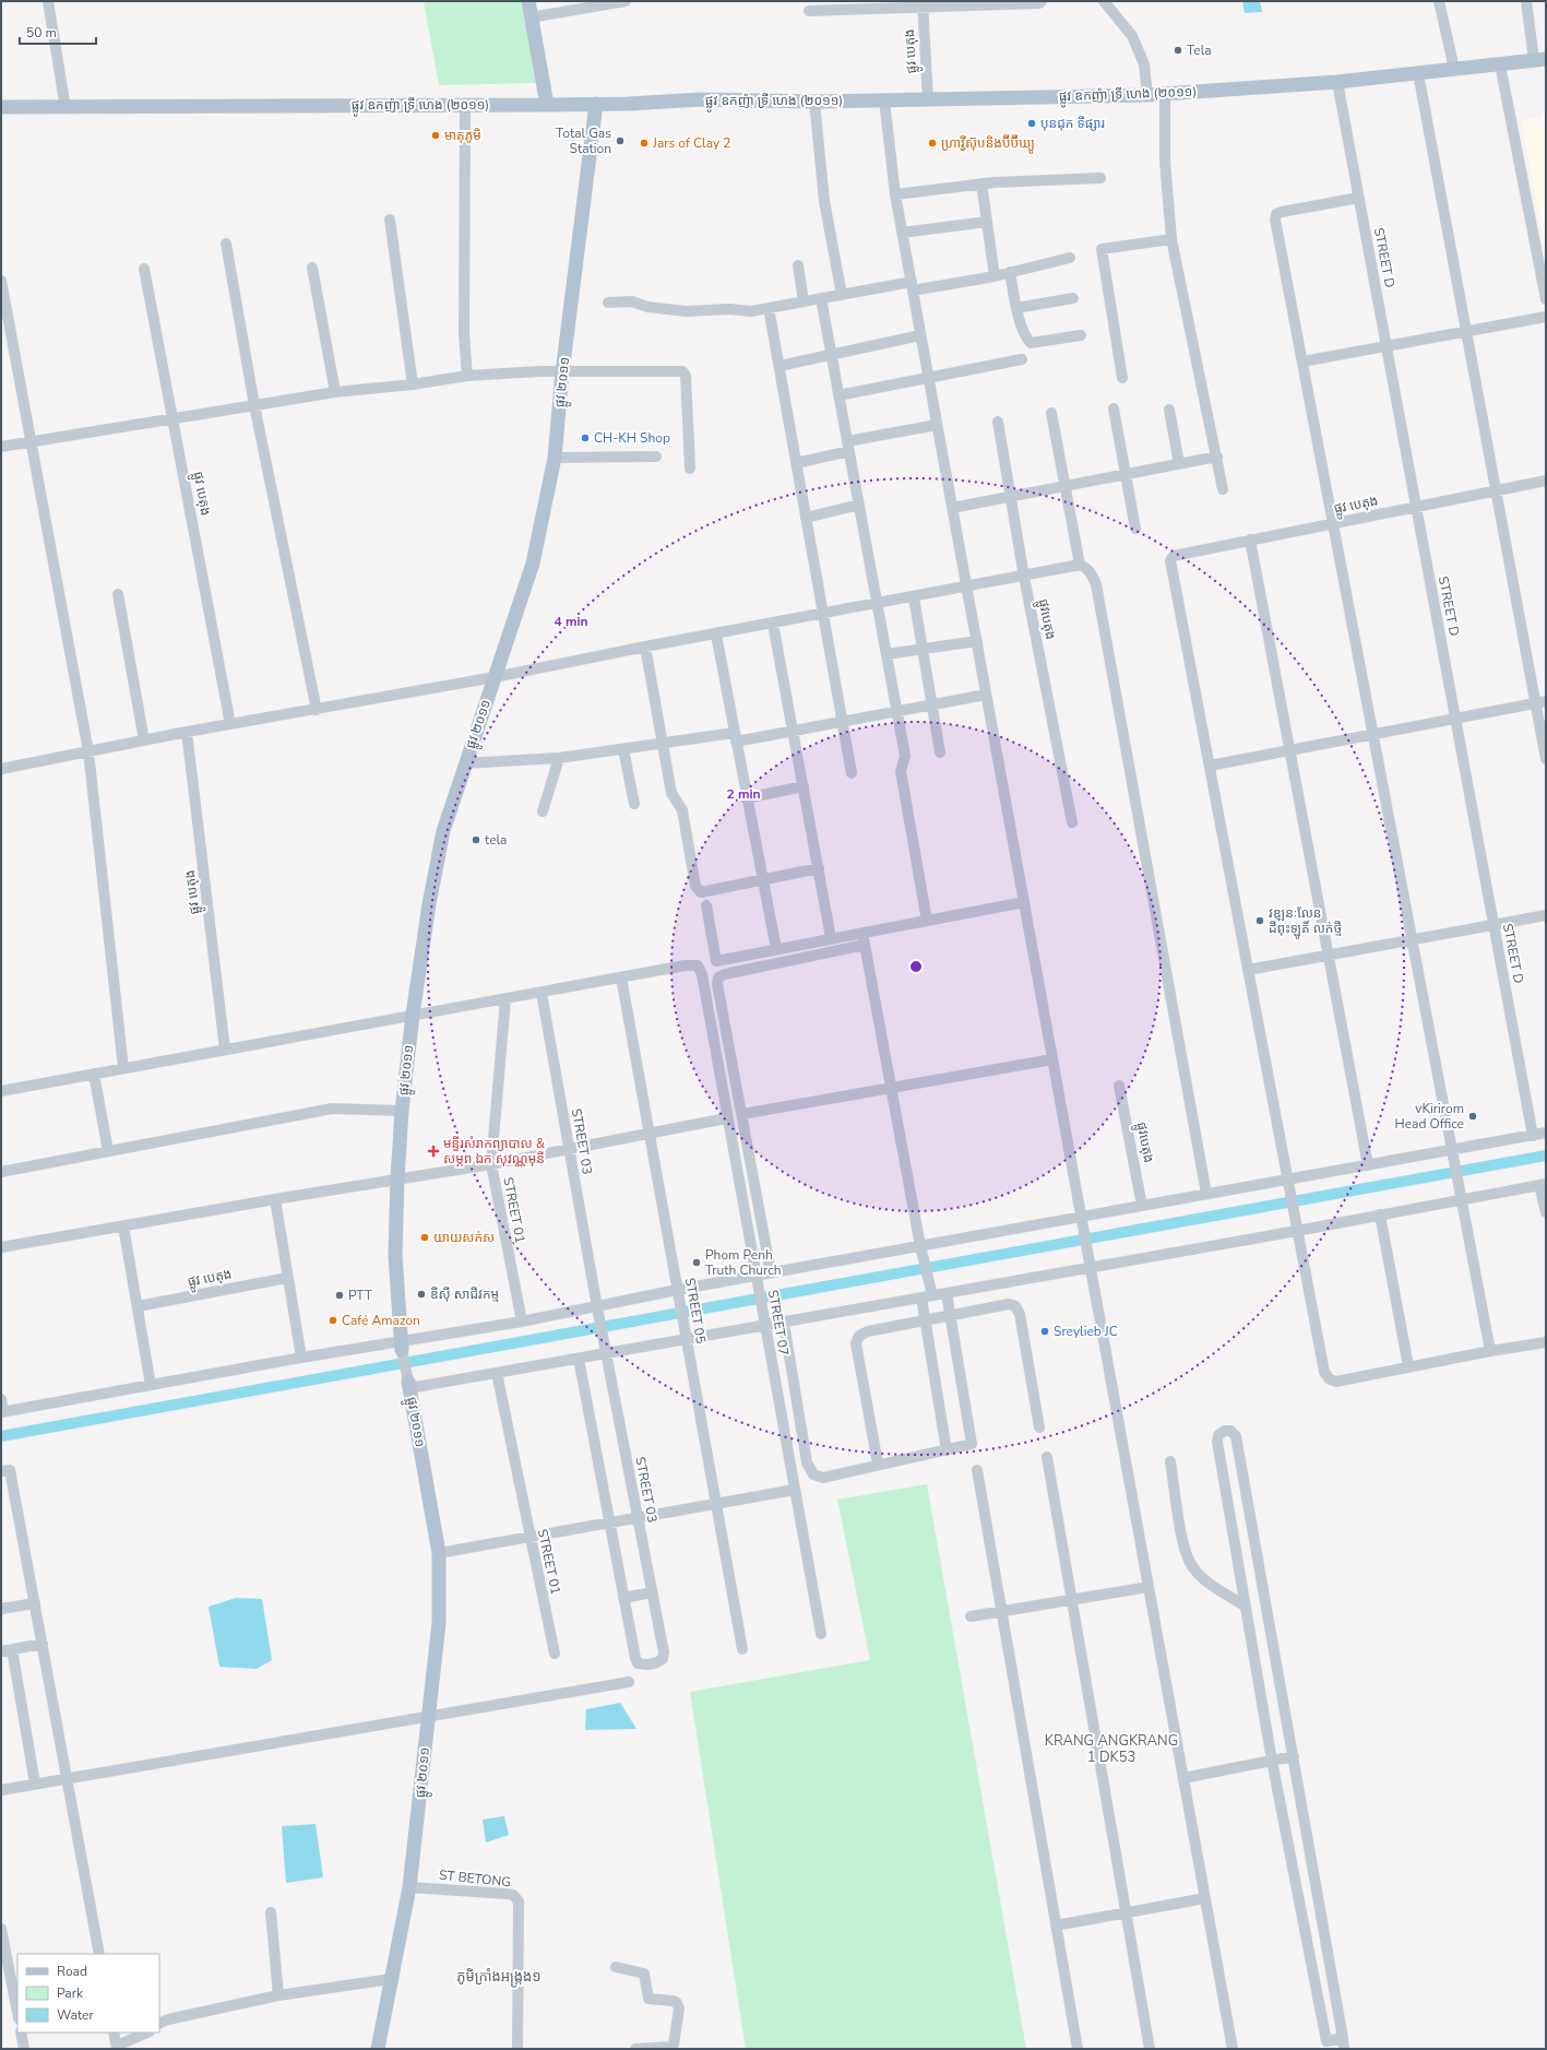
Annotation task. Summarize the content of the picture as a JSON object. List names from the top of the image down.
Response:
{
  "streets": {
    "main road": ["ផ្លូវ ឧកញ៉ា ទ្រី ហេង (២០១១)", "ផ្លូវ ២០១១"],
    "street": [
      "ផ្លូវ បេតុង",
      "STREET D",
      "ផ្លូវបេតុង",
      "STREET 03",
      "STREET 01",
      "STREET 05",
      "STREET 07",
      "ST BETONG"
    ]
  },
  "crossings": [
    ["ផ្លូវ បេតុង", "ផ្លូវ ឧកញ៉ា ទ្រី ហេង (២០១១)"],
    ["ផ្លូវ បេតុង", "STREET D"],
    ["ផ្លូវ ឧកញ៉ា ទ្រី ហេង (២០១១)", "STREET D"],
    ["ផ្លូវ ឧកញ៉ា ទ្រី ហេង (២០១១)", "ផ្លូវ ២០១១"],
    ["ផ្លូវ ២០១១", "ST BETONG"],
    ["STREET 05", "STREET 07"]
  ],
  "districts": ["KRANG ANGKRANG 1 DK53", "ភូមិក្រាំងអង្រ្កង១"],
  "places": {
    "other": [
      "Tela",
      "បុនជុក ទីផ្សារ",
      "មាតុភូមិ",
      "Total Gas Station",
      "Jars of Clay 2",
      "ហ្រាវ្វីស៊ុបនិងប៊ីប៊ីឃ្យូ",
      "CH-KH Shop",
      "tela",
      "វឌ្ឍនៈលែន ដីពុះឡូតិ៍ លក់ថ្មី",
      "vKirirom Head Office",
      "យាយសក់ស",
      "Phom Penh Truth Church",
      "ឌីស៊ី សាជីវកម្ម",
      "PTT",
      "Café Amazon",
      "Sreylieb JC"
    ],
    "health": ["មន្ទីរសំរាកព្យាបាល & សម្ភព ឯក សុវណ្ណមុនី"]
  },
  "legend": ["Road", "Park", "Water"],
  "scale_bar": "50 m",
  "rings": ["4 min", "2 min"]
}
